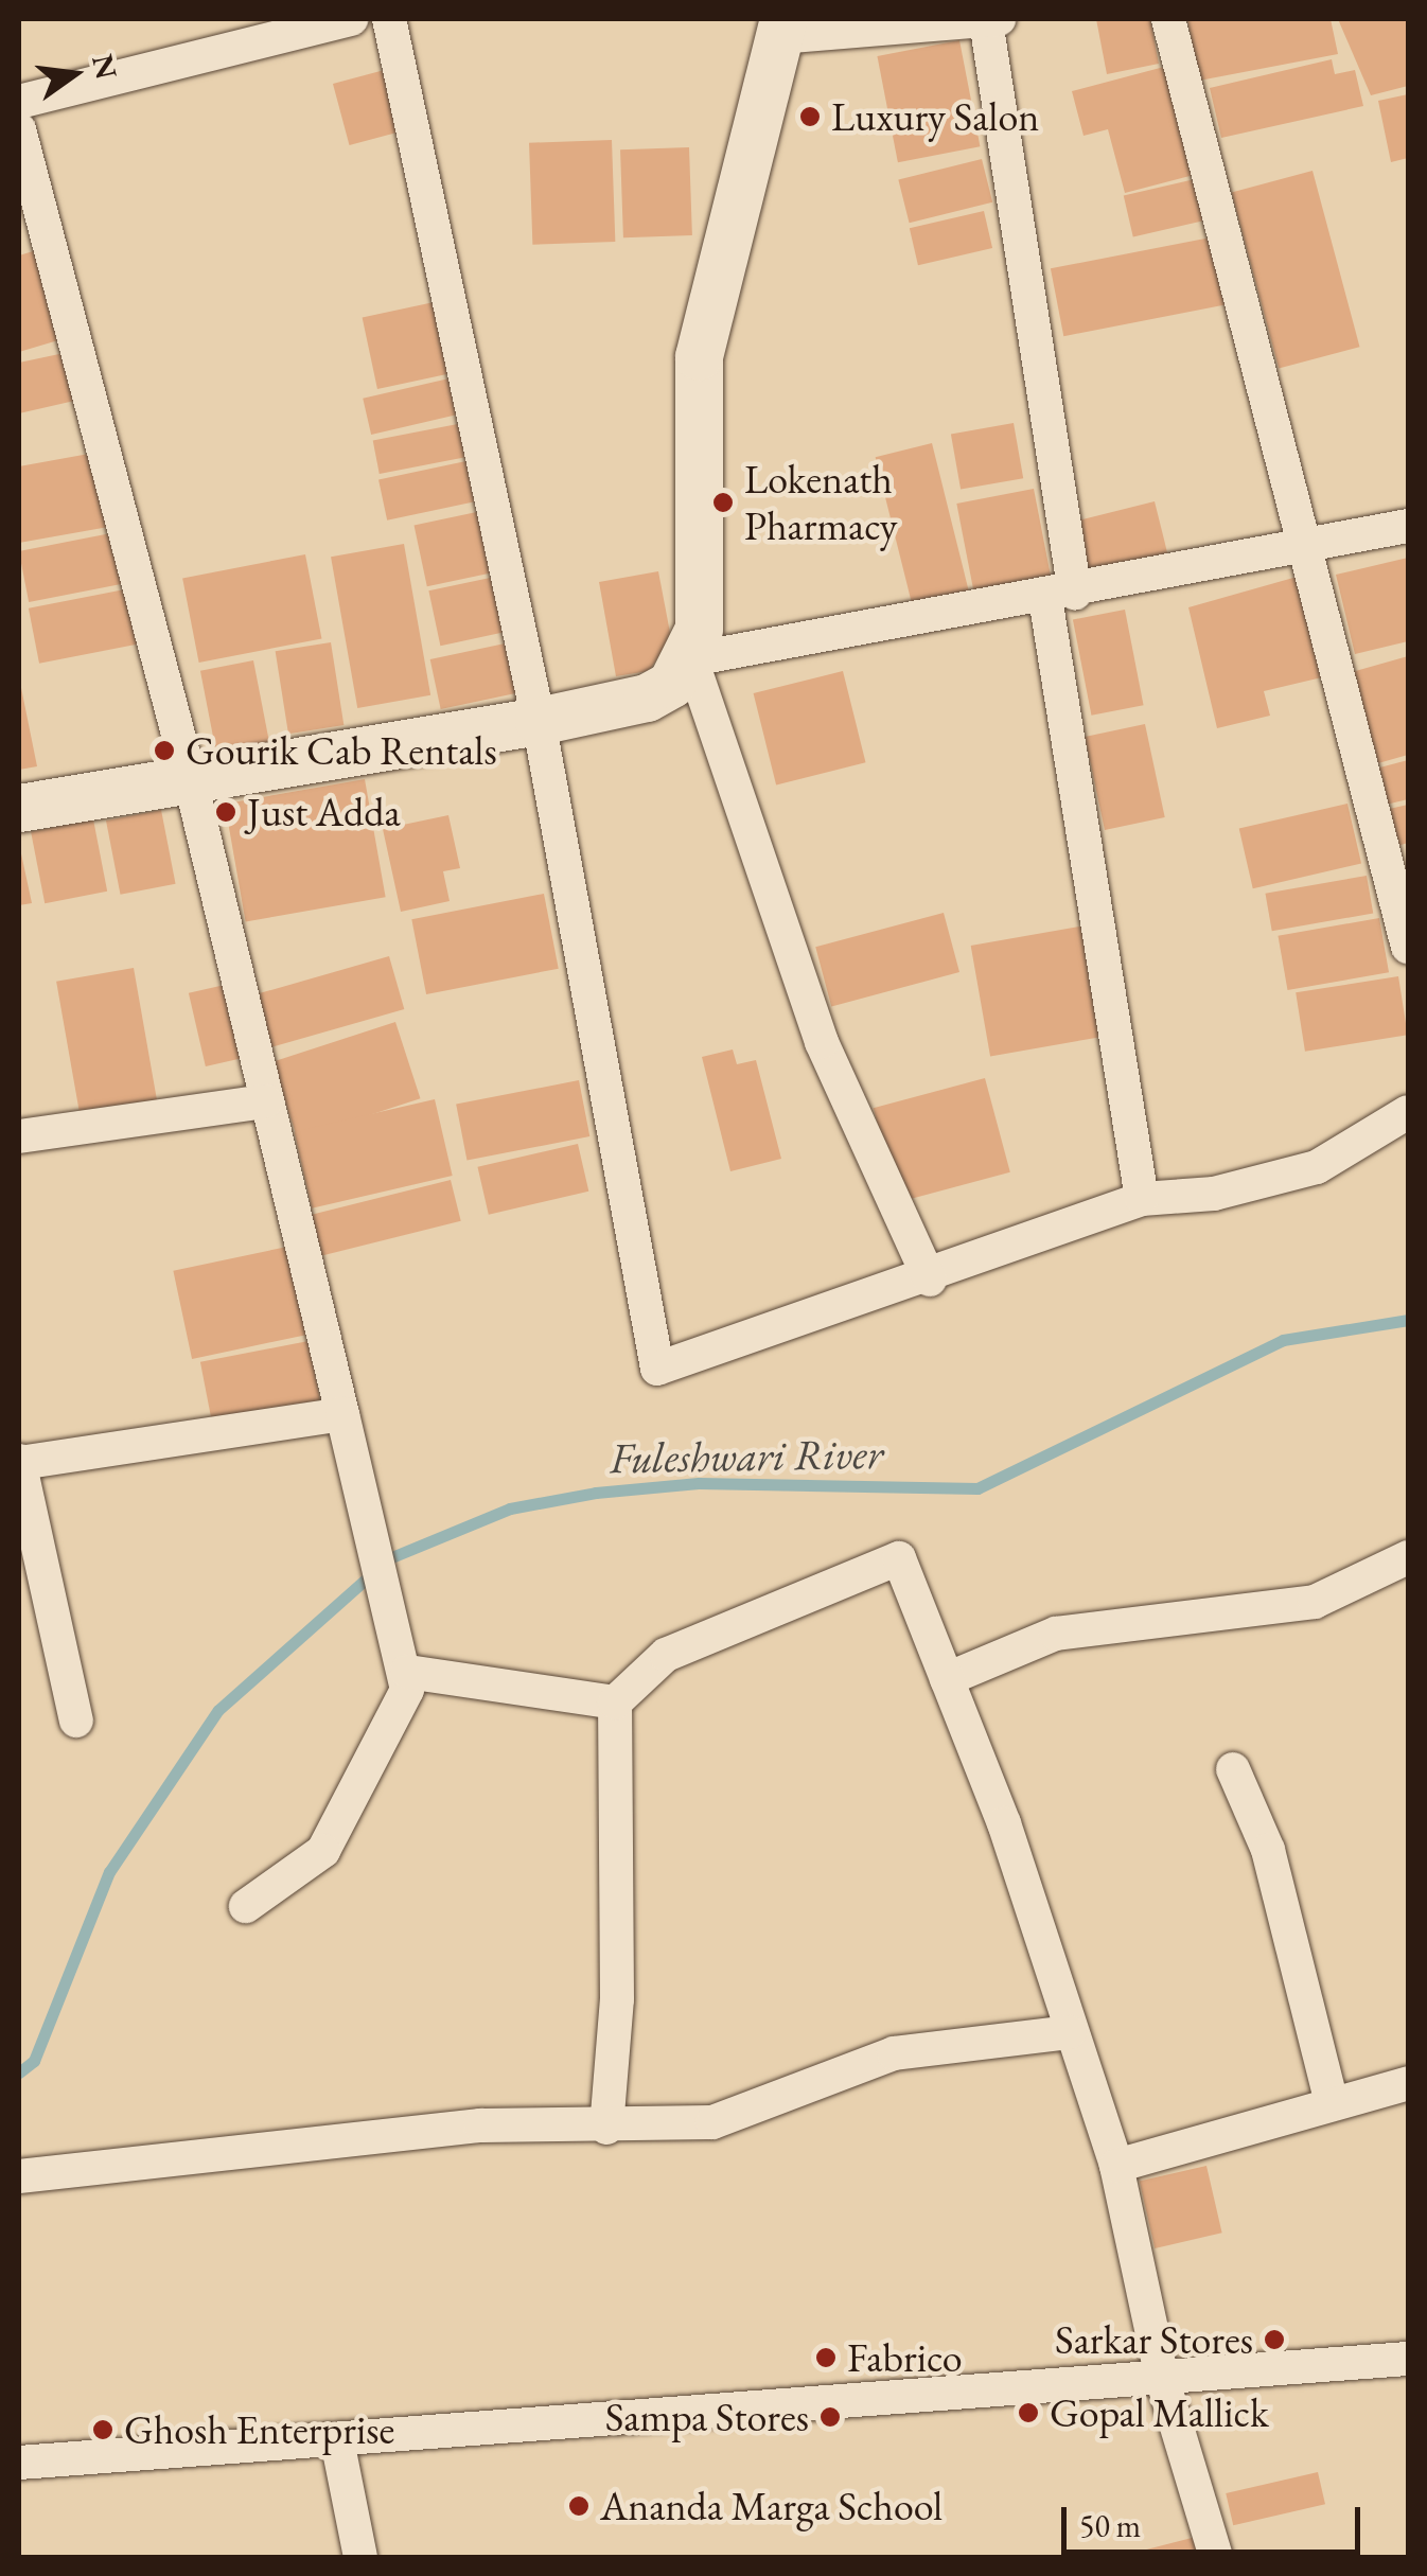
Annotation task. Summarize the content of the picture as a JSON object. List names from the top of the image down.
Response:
{
  "water": ["Fuleshwari River"],
  "places": [
    "Luxury Salon",
    "Lokenath Pharmacy",
    "Gourik Cab Rentals",
    "Just Adda",
    "Sarkar Stores",
    "Fabrico",
    "Gopal Mallick",
    "Sampa Stores",
    "Ghosh Enterprise",
    "Ananda Marga School"
  ],
  "scale_bar": "50 m",
  "north": "right"
}
